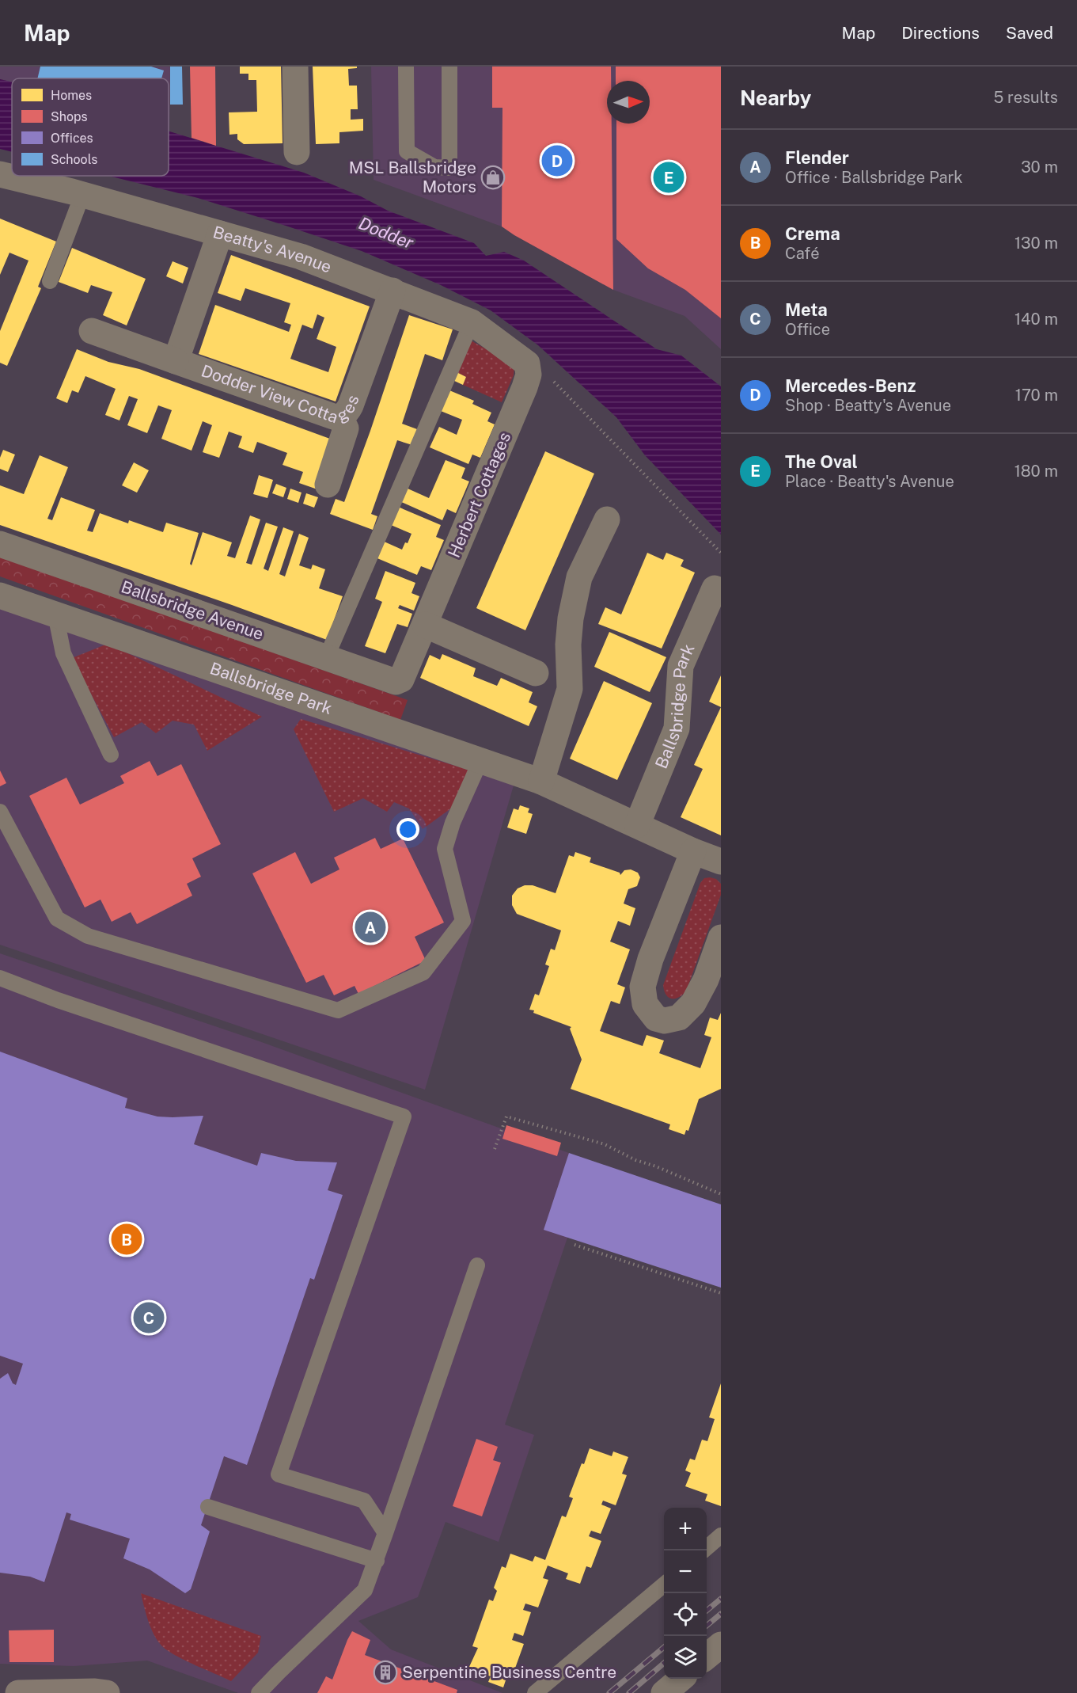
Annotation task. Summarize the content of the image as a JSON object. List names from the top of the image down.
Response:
{
  "streets": {
    "street": [
      "Beatty's Avenue",
      "Dodder View Cottages",
      "Herbert Cottages",
      "Ballsbridge Avenue",
      "Ballsbridge Park"
    ]
  },
  "crossings": [
    ["Beatty's Avenue", "Dodder View Cottages"],
    ["Beatty's Avenue", "Herbert Cottages"],
    ["Herbert Cottages", "Ballsbridge Avenue"]
  ],
  "water": ["Dodder"],
  "places": {
    "shop": ["MSL Ballsbridge Motors"],
    "building": ["Serpentine Business Centre"]
  },
  "legend": [
    "Homes",
    "Shops",
    "Offices",
    "Schools"
  ],
  "north": "right",
  "page": {
    "header": "Map",
    "nav": ["Map", "Directions", "Saved"],
    "heading": ["Nearby", "5 results"],
    "list": [
      {
        "mark": "A",
        "name": "Flender",
        "note": "Office · Ballsbridge Park",
        "value": "30 m"
      },
      {
        "mark": "B",
        "name": "Crema",
        "note": "Café",
        "value": "130 m"
      },
      {
        "mark": "C",
        "name": "Meta",
        "note": "Office",
        "value": "140 m"
      },
      {
        "mark": "D",
        "name": "Mercedes-Benz",
        "note": "Shop · Beatty's Avenue",
        "value": "170 m"
      },
      {
        "mark": "E",
        "name": "The Oval",
        "note": "Place · Beatty's Avenue",
        "value": "180 m"
      }
    ],
    "pins": [
      "D",
      "E",
      "A",
      "B",
      "C"
    ],
    "map_buttons": ["+", "−"]
  }
}
